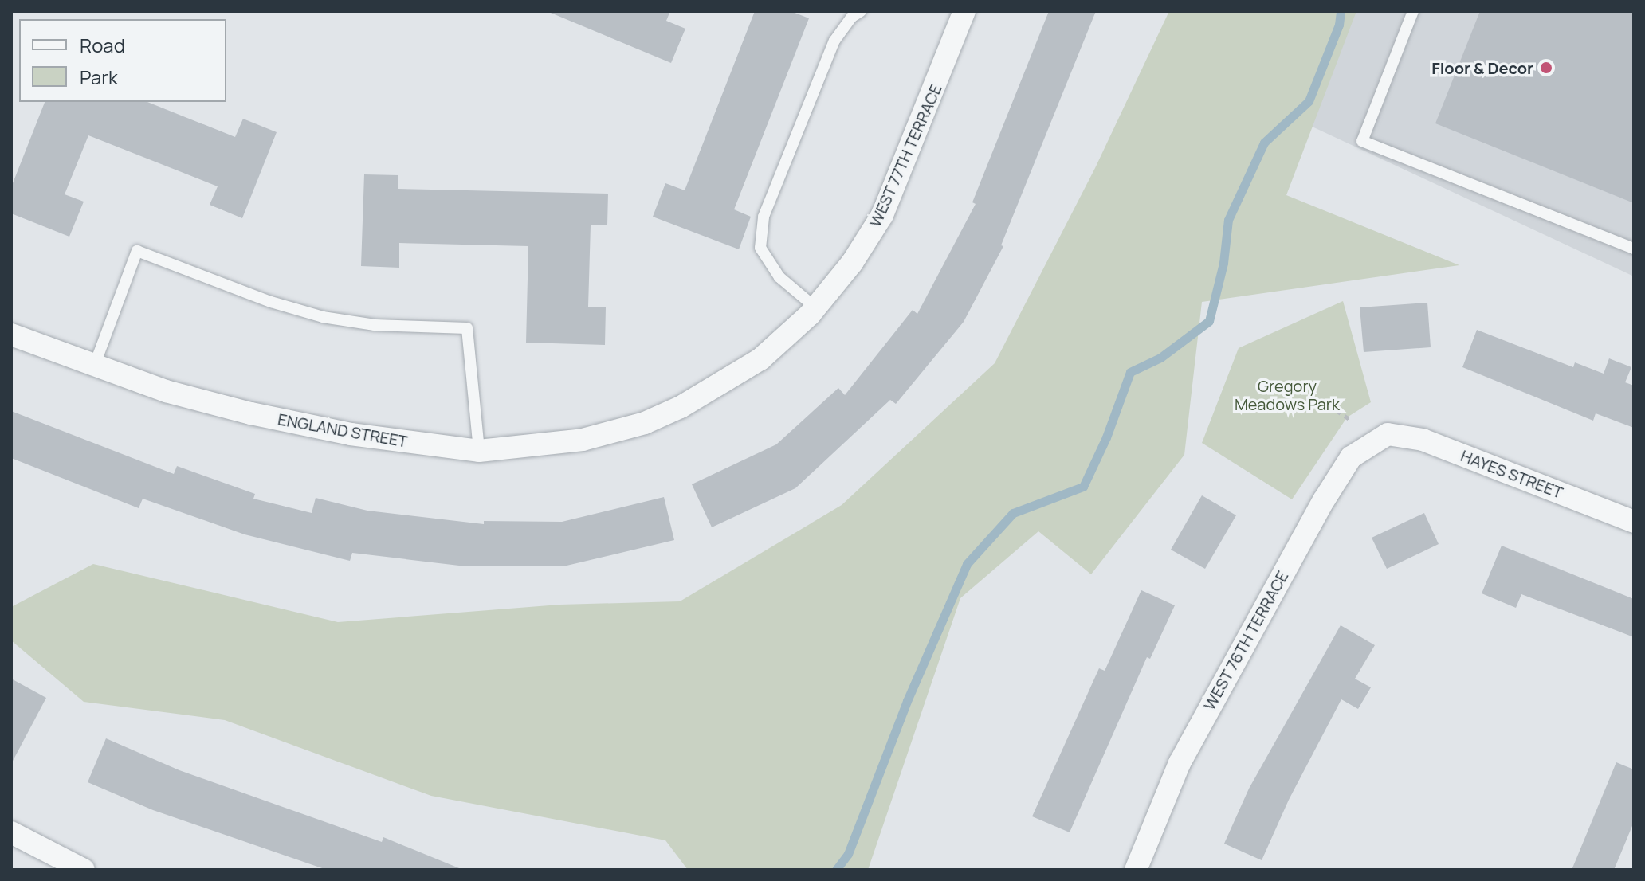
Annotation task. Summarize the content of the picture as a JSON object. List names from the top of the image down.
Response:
{
  "streets": {
    "street": [
      "WEST 77TH TERRACE",
      "ENGLAND STREET",
      "HAYES STREET",
      "WEST 76TH TERRACE"
    ]
  },
  "crossings": [
    ["WEST 77TH TERRACE", "ENGLAND STREET"],
    ["HAYES STREET", "WEST 76TH TERRACE"]
  ],
  "parks": ["Gregory Meadows Park"],
  "places": ["Floor & Decor"],
  "legend": ["Road", "Park"]
}
